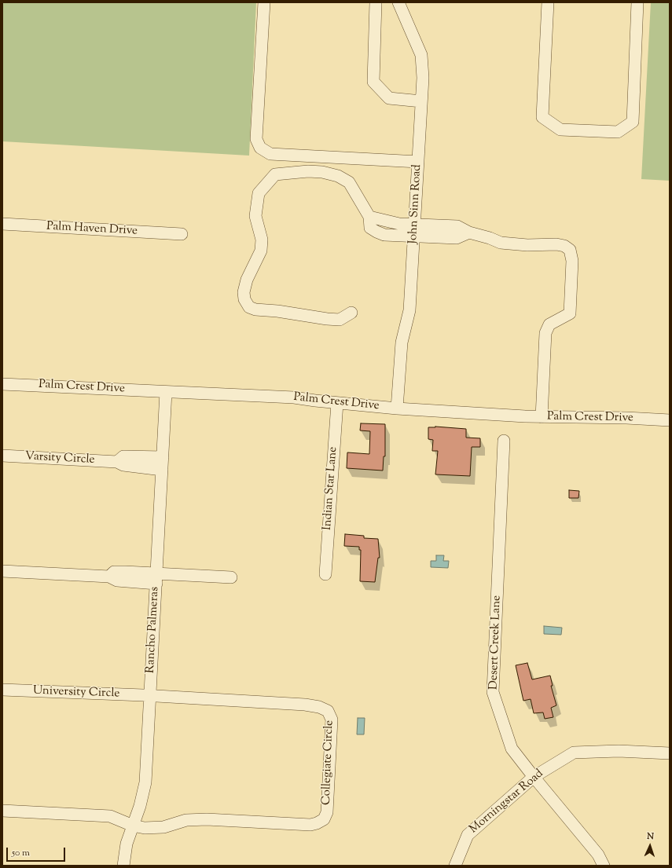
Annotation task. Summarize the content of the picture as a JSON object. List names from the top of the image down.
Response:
{
  "streets": {
    "street": [
      "John Sinn Road",
      "Palm Haven Drive",
      "Palm Crest Drive",
      "Varsity Circle",
      "Indian Star Lane",
      "Rancho Palmeras",
      "Desert Creek Lane",
      "University Circle",
      "Collegiate Circle",
      "Morningstar Road"
    ]
  },
  "crossings": [
    ["John Sinn Road", "Palm Crest Drive"],
    ["Palm Crest Drive", "Indian Star Lane"],
    ["Palm Crest Drive", "Rancho Palmeras"],
    ["Varsity Circle", "Rancho Palmeras"],
    ["Rancho Palmeras", "University Circle"],
    ["Rancho Palmeras", "Collegiate Circle"],
    ["Desert Creek Lane", "Morningstar Road"],
    ["University Circle", "Collegiate Circle"]
  ],
  "scale_bar": "50 m",
  "north": "top"
}
